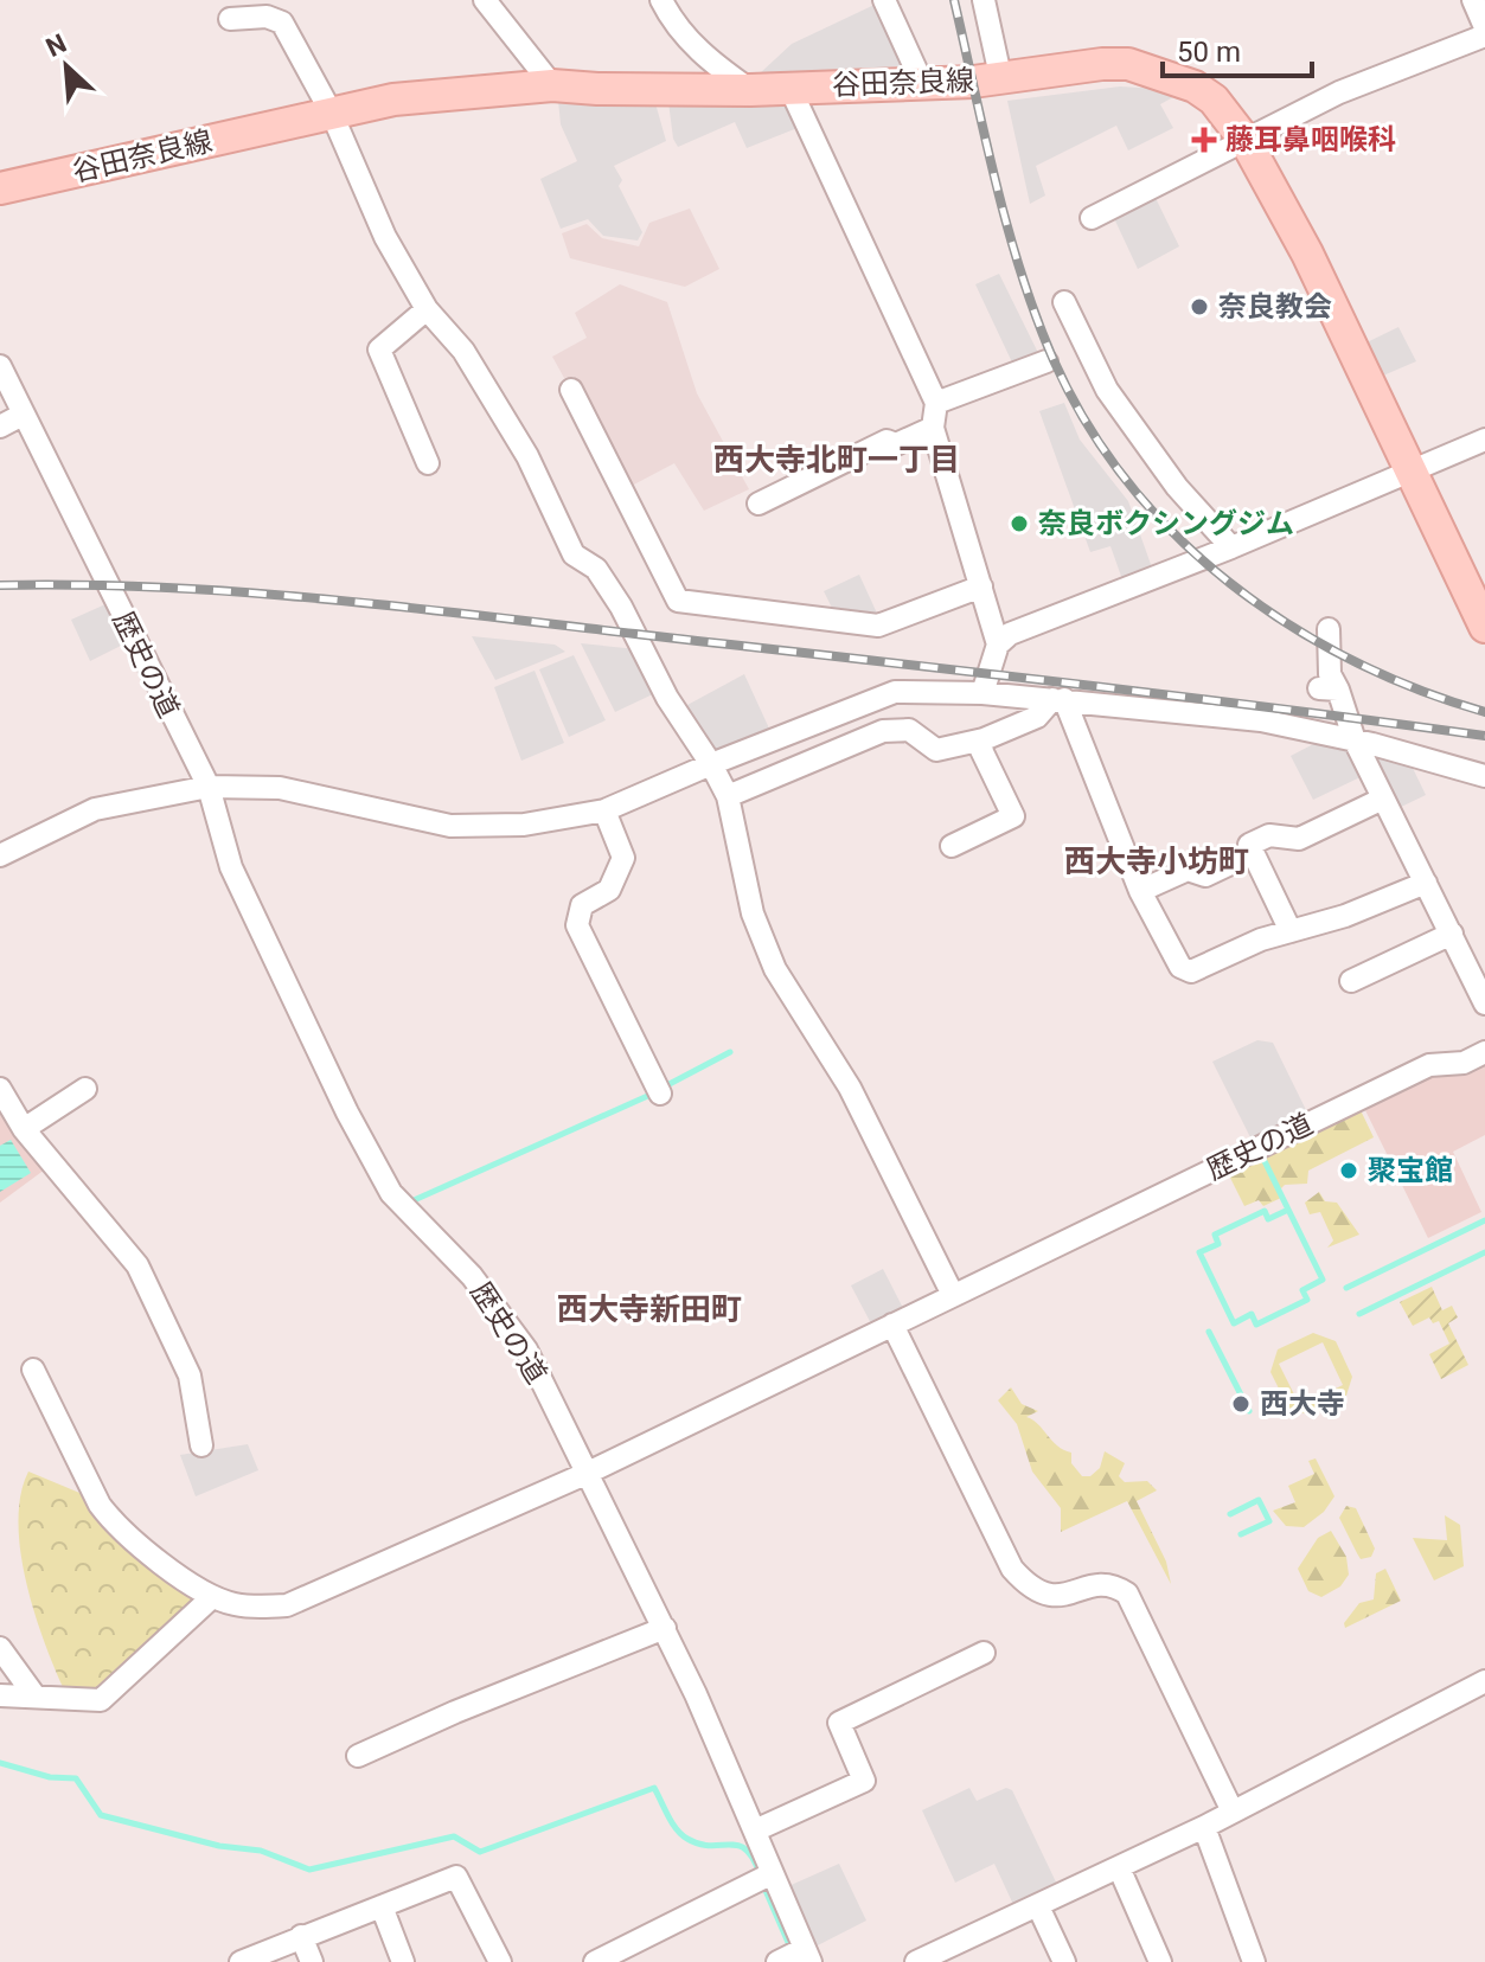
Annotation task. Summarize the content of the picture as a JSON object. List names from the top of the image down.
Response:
{
  "streets": {
    "main road": ["谷田奈良線"],
    "street": ["歴史の道"]
  },
  "districts": ["西大寺北町一丁目", "西大寺小坊町", "西大寺新田町"],
  "places": {
    "health": ["藤耳鼻咽喉科"],
    "other": [
      "奈良教会",
      "奈良ボクシングジム",
      "聚宝館",
      "西大寺"
    ]
  },
  "scale_bar": "50 m",
  "north": "top left"
}
